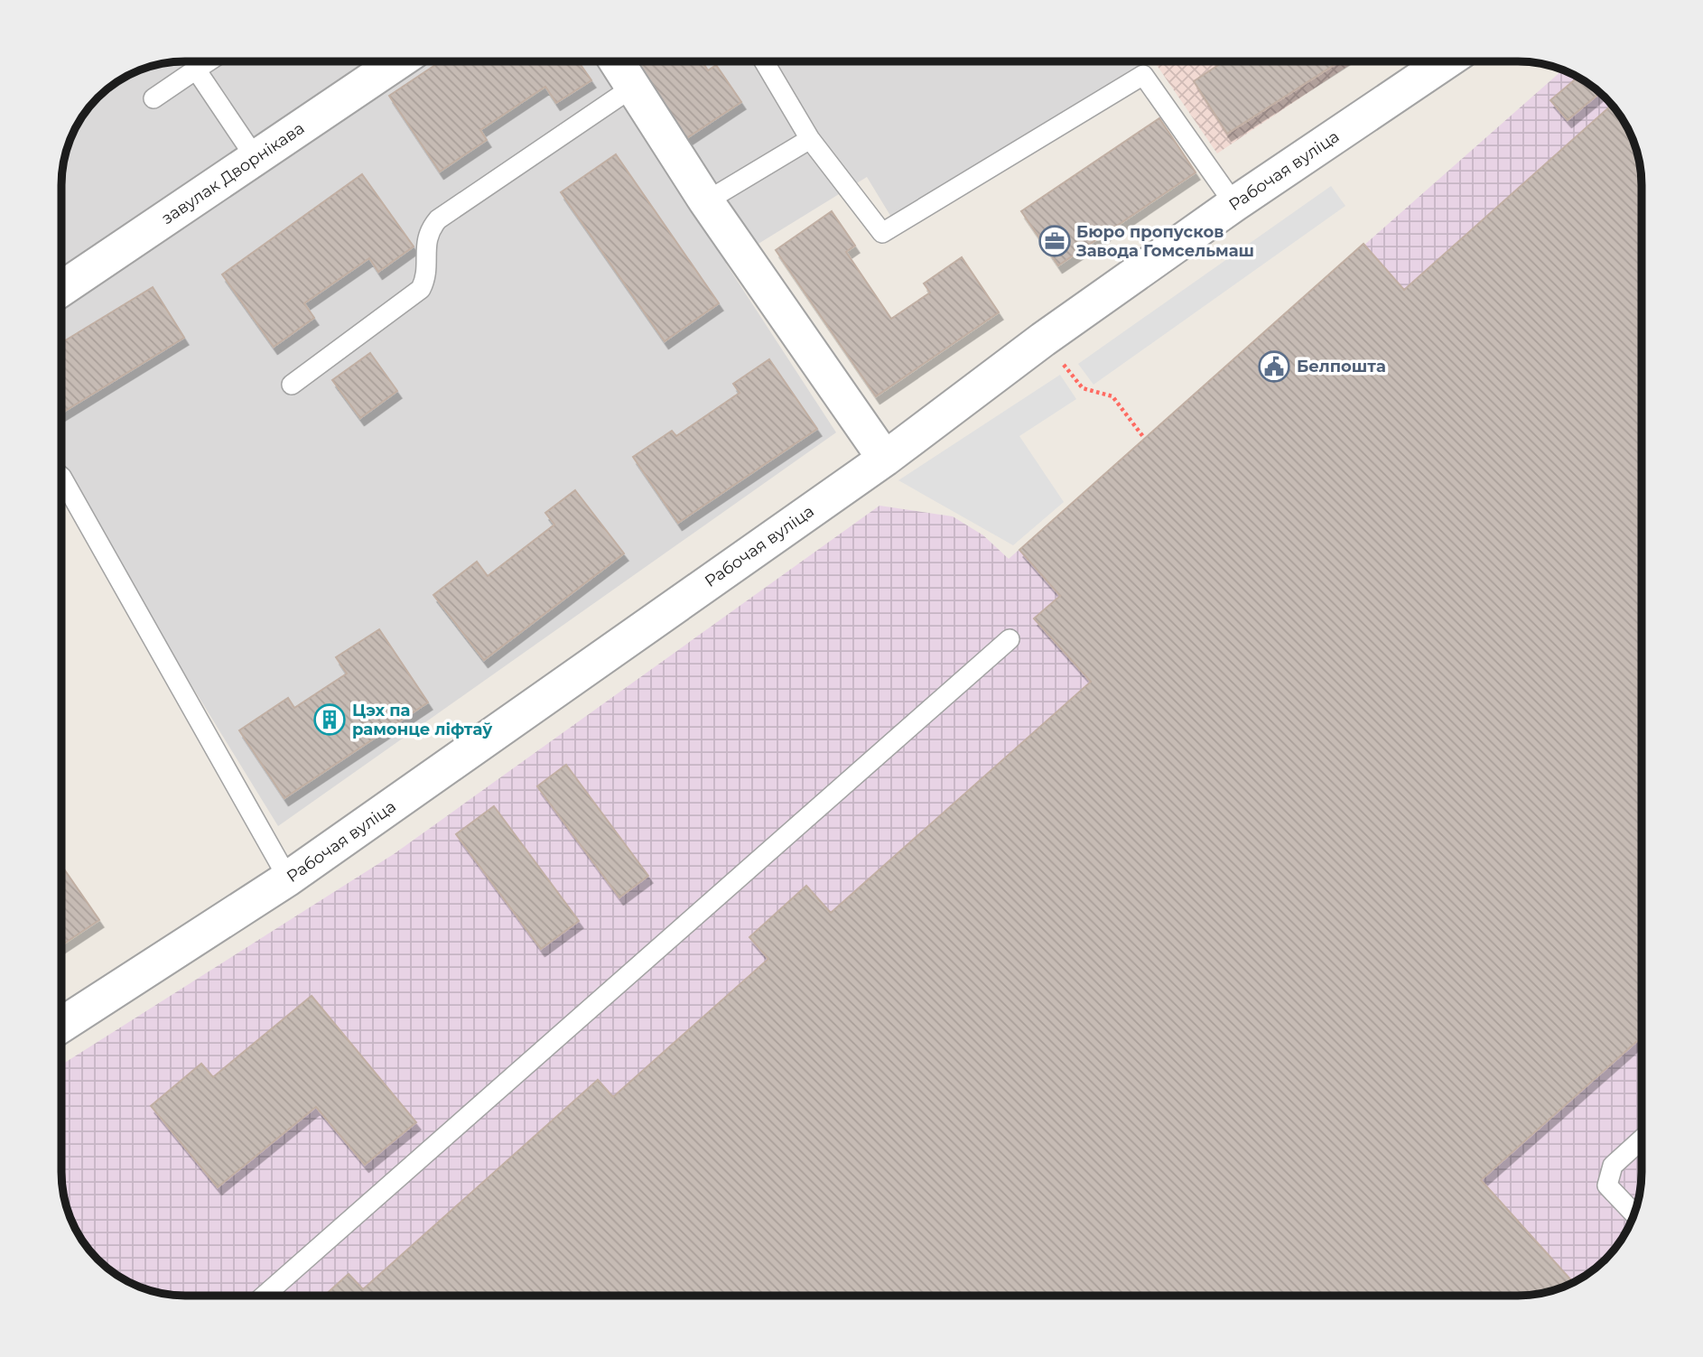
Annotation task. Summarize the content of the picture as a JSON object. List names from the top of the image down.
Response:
{
  "streets": {
    "street": ["Рабочая вуліца", "завулак Дворнікава"]
  },
  "places": {
    "office": ["Бюро пропусков Завода Гомсельмаш"],
    "public building": ["Белпошта"],
    "building": ["Цэх па рамонце ліфтаў"]
  }
}
